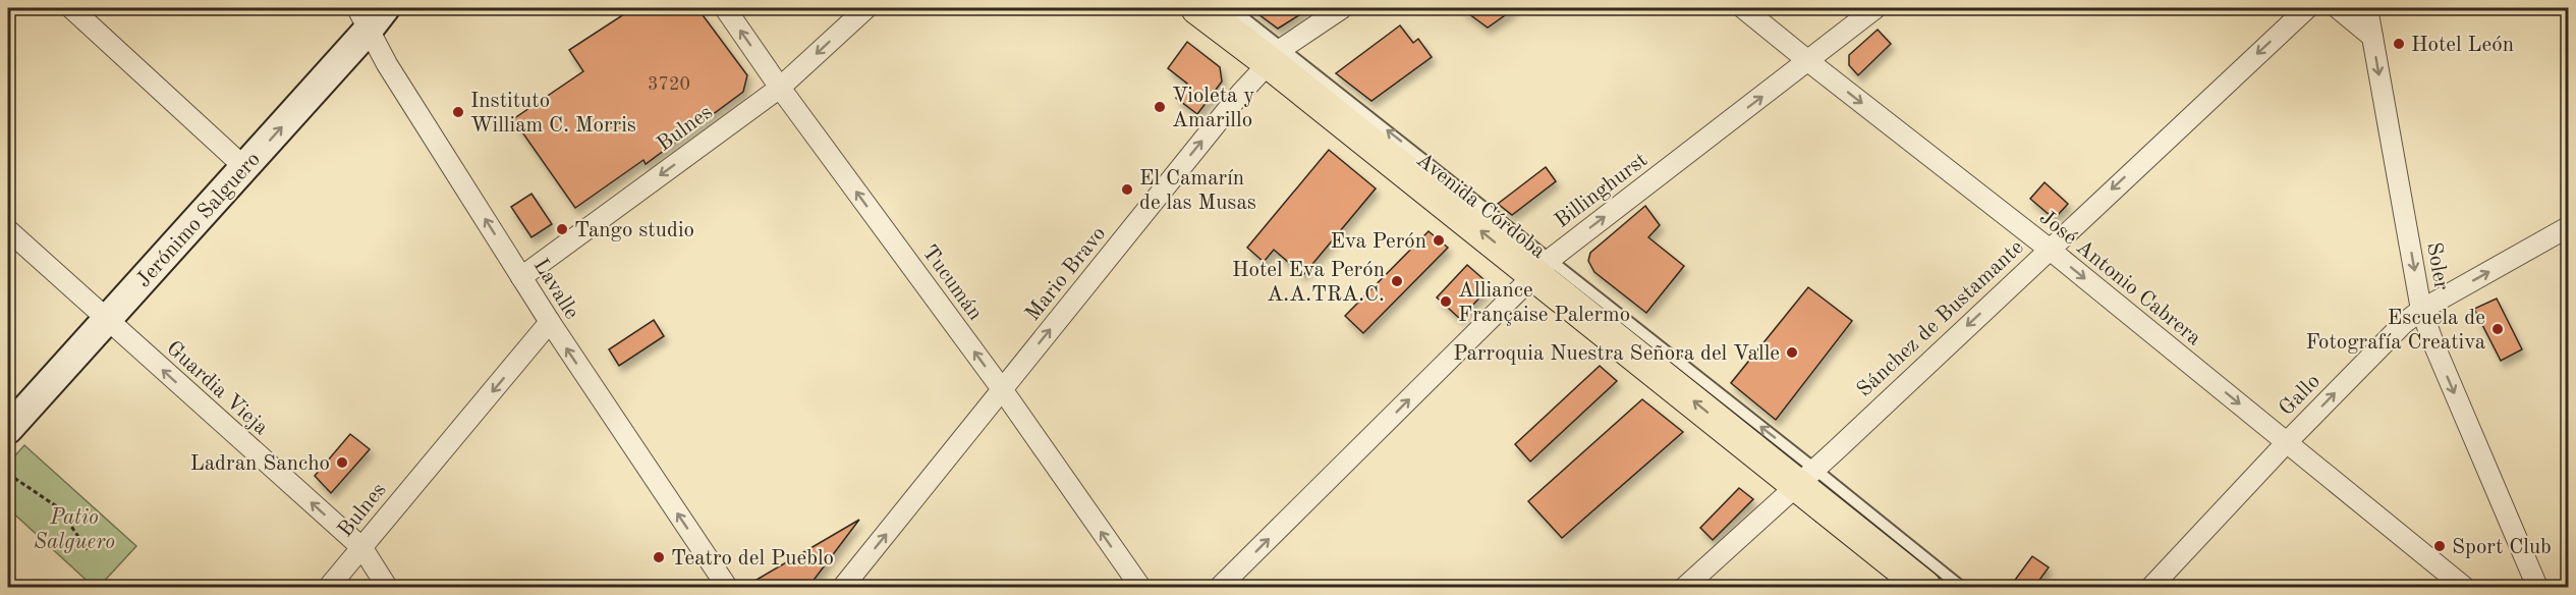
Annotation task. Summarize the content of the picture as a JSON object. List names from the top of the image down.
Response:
{
  "streets": {
    "main road": ["Avenida Córdoba"],
    "street": [
      "Bulnes",
      "Billinghurst",
      "Jerónimo Salguero",
      "Soler",
      "Mario Bravo",
      "José Antonio Cabrera",
      "Tucumán",
      "Lavalle",
      "Sánchez de Bustamante",
      "Guardia Vieja",
      "Gallo"
    ]
  },
  "crossings": [
    ["Bulnes", "Tucumán"],
    ["Bulnes", "Lavalle"],
    ["Bulnes", "Guardia Vieja"],
    ["Billinghurst", "Avenida Córdoba"],
    ["Billinghurst", "José Antonio Cabrera"],
    ["Avenida Córdoba", "Mario Bravo"],
    ["Avenida Córdoba", "Sánchez de Bustamante"],
    ["Jerónimo Salguero", "Lavalle"],
    ["Jerónimo Salguero", "Guardia Vieja"],
    ["Soler", "Gallo"],
    ["Mario Bravo", "Tucumán"],
    ["José Antonio Cabrera", "Sánchez de Bustamante"],
    ["José Antonio Cabrera", "Gallo"]
  ],
  "one_way": [
    "Bulnes",
    "Billinghurst",
    "Avenida Córdoba",
    "Soler",
    "Mario Bravo",
    "José Antonio Cabrera",
    "Tucumán",
    "Lavalle",
    "Sánchez de Bustamante",
    "Guardia Vieja",
    "Gallo"
  ],
  "parks": ["Patio Salguero"],
  "places": [
    "Hotel León",
    "Violeta y Amarillo",
    "Instituto William C. Morris",
    "El Camarín de las Musas",
    "Tango studio",
    "Eva Perón",
    "Hotel Eva Perón A.A.TRA.C.",
    "Alliance Française Palermo",
    "Escuela de Fotografía Creativa",
    "Parroquia Nuestra Señora del Valle",
    "Ladran Sancho",
    "Sport Club",
    "Teatro del Pueblo"
  ],
  "house_numbers": ["3720"]
}
